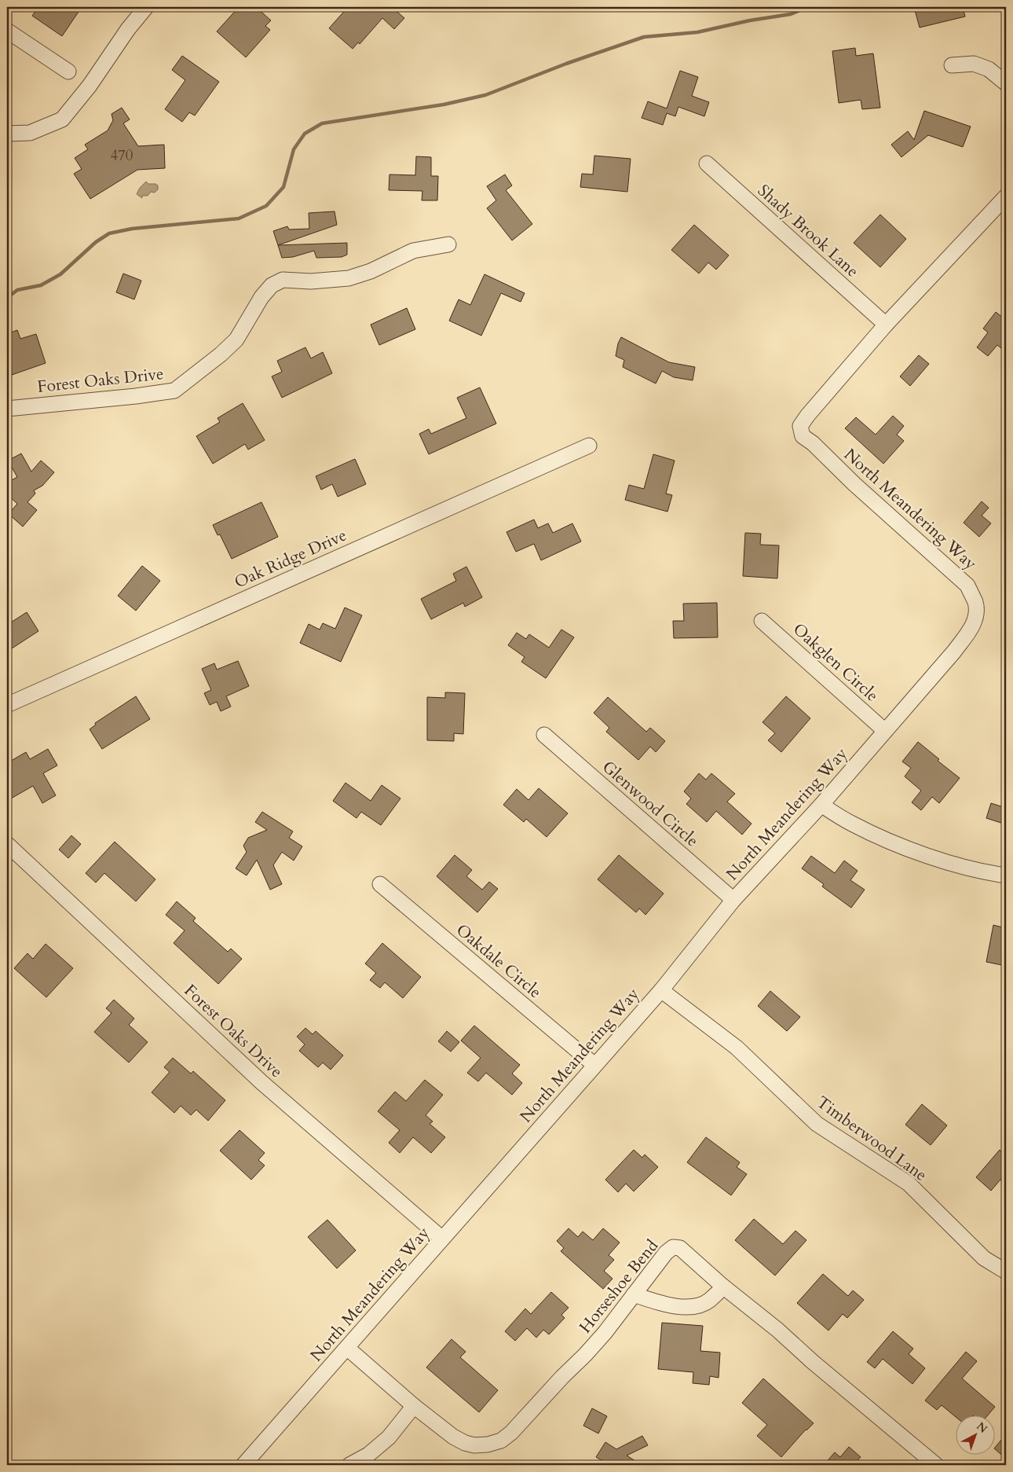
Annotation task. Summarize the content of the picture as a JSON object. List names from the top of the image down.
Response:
{
  "streets": {
    "street": [
      "Shady Brook Lane",
      "Forest Oaks Drive",
      "North Meandering Way",
      "Oak Ridge Drive",
      "Oakglen Circle",
      "Glenwood Circle",
      "Oakdale Circle",
      "Timberwood Lane",
      "Horseshoe Bend"
    ]
  },
  "crossings": [
    ["Shady Brook Lane", "North Meandering Way"],
    ["Forest Oaks Drive", "North Meandering Way"],
    ["North Meandering Way", "Oakglen Circle"],
    ["North Meandering Way", "Glenwood Circle"],
    ["North Meandering Way", "Oakdale Circle"],
    ["North Meandering Way", "Timberwood Lane"],
    ["North Meandering Way", "Horseshoe Bend"]
  ],
  "house_numbers": ["470"],
  "north": "top right"
}
